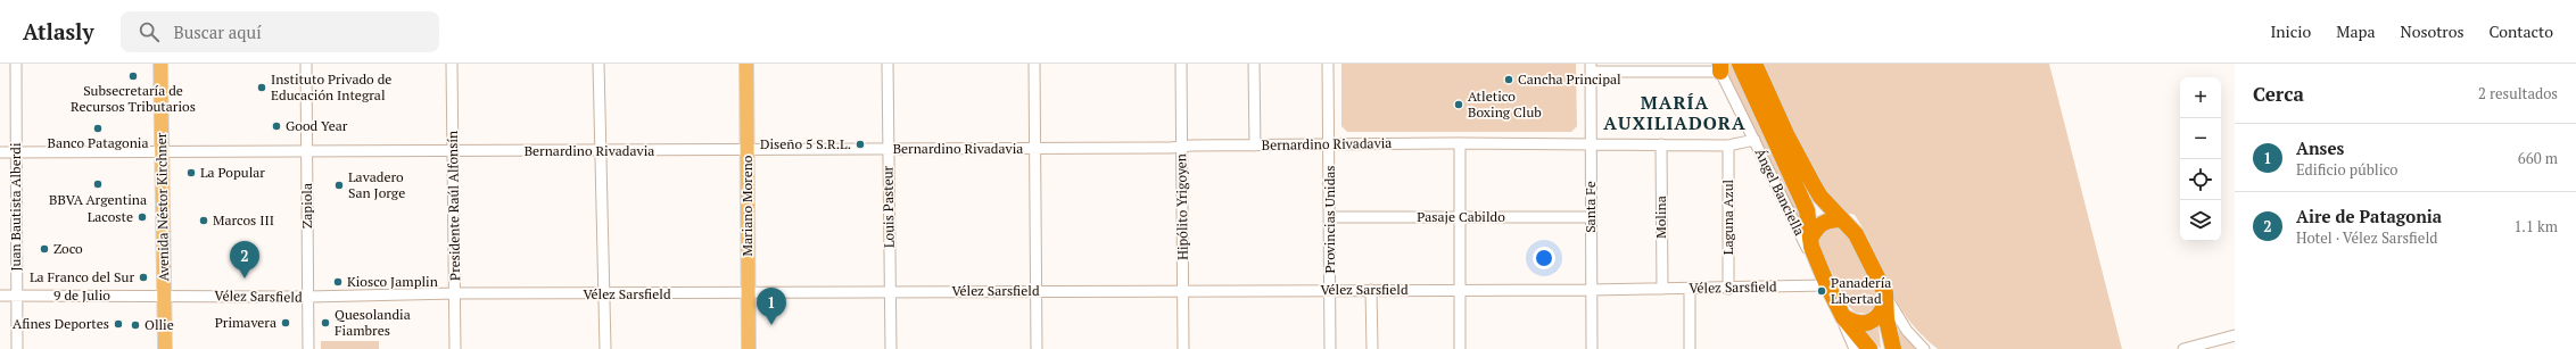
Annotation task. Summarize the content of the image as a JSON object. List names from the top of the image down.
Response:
{
  "streets": {
    "main road": ["Mariano Moreno", "Avenida Néstor Kirchner"],
    "street": [
      "Bernardino Rivadavia",
      "Ángel Banciella",
      "Zapiola",
      "Presidente Raúl Alfonsín",
      "Juan Bautista Alberdi",
      "Louis Pasteur",
      "Hipólito Yrigoyen",
      "Santa Fe",
      "Pasaje Cabildo",
      "Molina",
      "Laguna Azul",
      "Provincias Unidas",
      "Vélez Sarsfield",
      "9 de Julio"
    ]
  },
  "crossings": [
    ["Bernardino Rivadavia", "Ángel Banciella"],
    ["Bernardino Rivadavia", "Zapiola"],
    ["Bernardino Rivadavia", "Presidente Raúl Alfonsín"],
    ["Bernardino Rivadavia", "Mariano Moreno"],
    ["Bernardino Rivadavia", "Juan Bautista Alberdi"],
    ["Bernardino Rivadavia", "Avenida Néstor Kirchner"],
    ["Bernardino Rivadavia", "Louis Pasteur"],
    ["Bernardino Rivadavia", "Hipólito Yrigoyen"],
    ["Bernardino Rivadavia", "Santa Fe"],
    ["Bernardino Rivadavia", "Molina"],
    ["Bernardino Rivadavia", "Laguna Azul"],
    ["Bernardino Rivadavia", "Provincias Unidas"],
    ["Ángel Banciella", "Vélez Sarsfield"],
    ["Zapiola", "Vélez Sarsfield"],
    ["Presidente Raúl Alfonsín", "Vélez Sarsfield"],
    ["Mariano Moreno", "Vélez Sarsfield"],
    ["Juan Bautista Alberdi", "9 de Julio"],
    ["Avenida Néstor Kirchner", "Vélez Sarsfield"],
    ["Avenida Néstor Kirchner", "9 de Julio"],
    ["Louis Pasteur", "Vélez Sarsfield"],
    ["Hipólito Yrigoyen", "Vélez Sarsfield"],
    ["Santa Fe", "Pasaje Cabildo"],
    ["Santa Fe", "Vélez Sarsfield"],
    ["Pasaje Cabildo", "Provincias Unidas"],
    ["Molina", "Vélez Sarsfield"],
    ["Laguna Azul", "Vélez Sarsfield"],
    ["Provincias Unidas", "Vélez Sarsfield"],
    ["Vélez Sarsfield", "9 de Julio"]
  ],
  "districts": ["MARÍA AUXILIADORA"],
  "places": [
    "Subsecretaría de Recursos Tributarios",
    "Cancha Principal",
    "Instituto Privado de Educación Integral",
    "Atletico Boxing Club",
    "Good Year",
    "Banco Patagonia",
    "Diseño 5 S.R.L.",
    "La Popular",
    "BBVA Argentina",
    "Lavadero San Jorge",
    "Lacoste",
    "Marcos III",
    "Zoco",
    "La Franco del Sur",
    "Kiosco Jamplin",
    "Panadería Libertad",
    "Primavera",
    "Quesolandia Fiambres",
    "Afines Deportes",
    "Ollie"
  ],
  "page": {
    "header": "Atlasly",
    "search": "Buscar aquí",
    "nav": [
      "Inicio",
      "Mapa",
      "Nosotros",
      "Contacto"
    ],
    "heading": ["Cerca", "2 resultados"],
    "map_buttons": ["+", "−"],
    "list": [
      {
        "mark": "1",
        "name": "Anses",
        "note": "Edificio público",
        "value": "660 m"
      },
      {
        "mark": "2",
        "name": "Aire de Patagonia",
        "note": "Hotel · Vélez Sarsfield",
        "value": "1.1 km"
      }
    ],
    "pins": ["2", "1"]
  }
}
